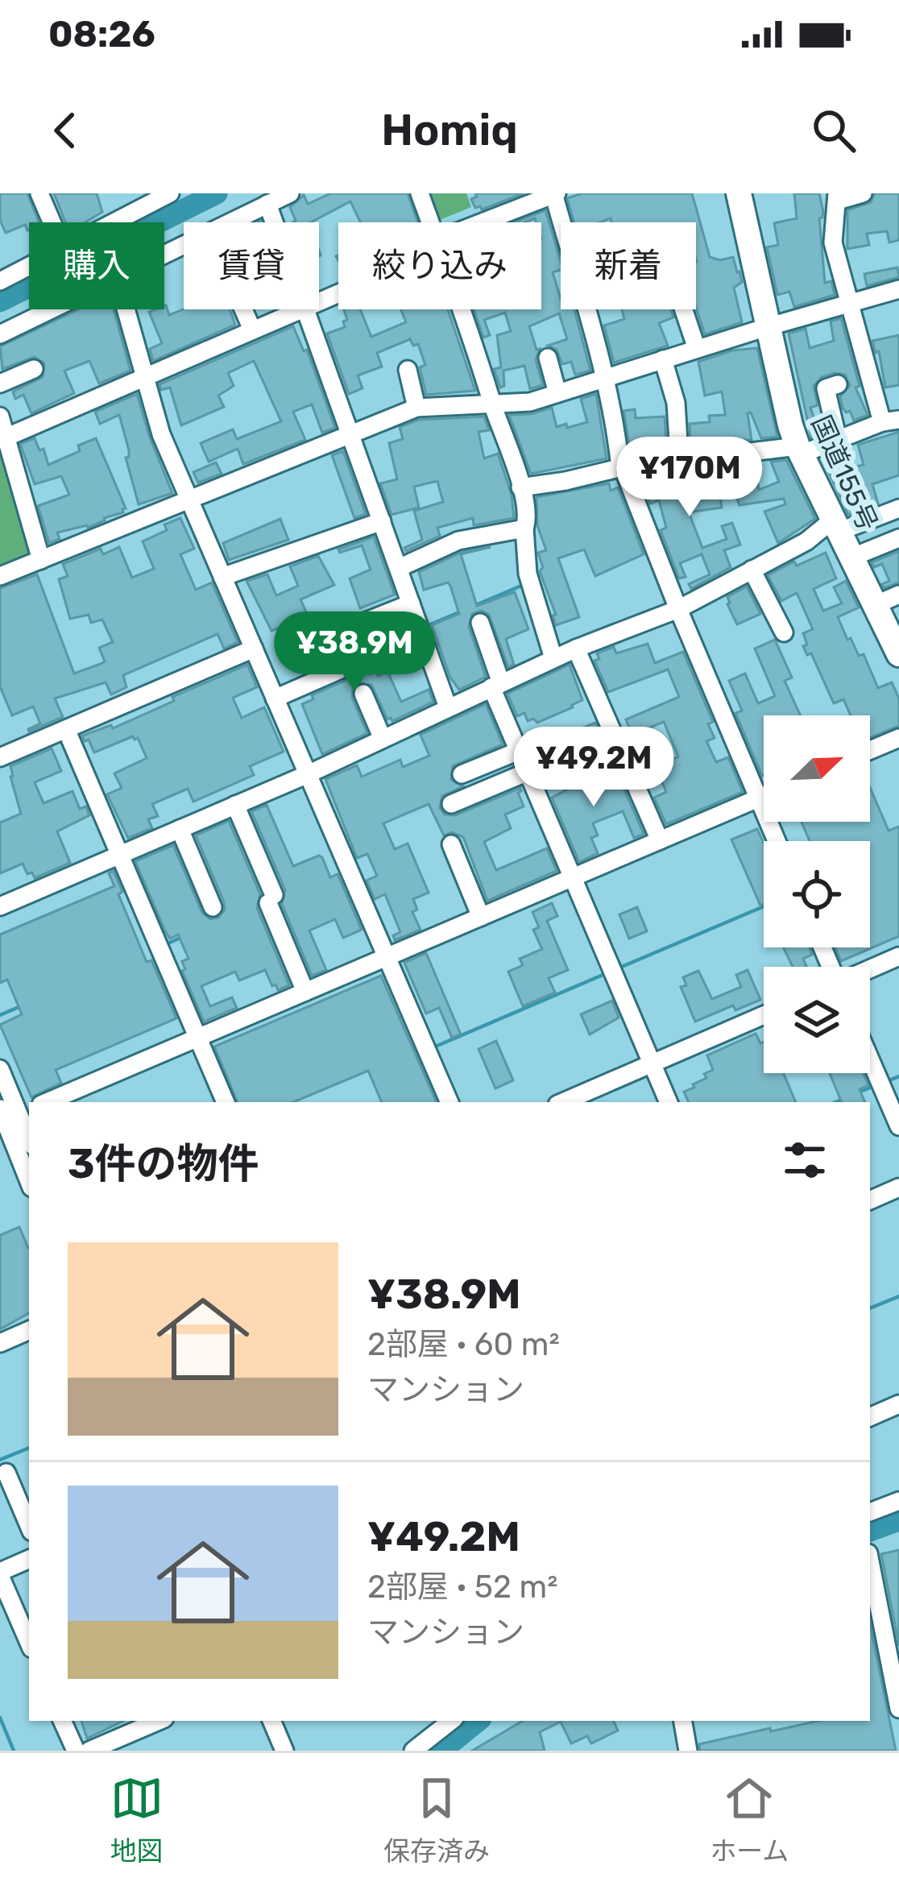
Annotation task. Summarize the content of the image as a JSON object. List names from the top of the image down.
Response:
{
  "streets": {
    "highway": ["国道155号"]
  },
  "north": "top right",
  "page": {
    "status": "08:26",
    "header": "Homiq",
    "chip": [
      "購入",
      "賃貸",
      "絞り込み",
      "新着"
    ],
    "price": ["¥170M", "¥38.9M", "¥49.2M"],
    "heading": "3件の物件",
    "list": [
      {
        "name": "¥38.9M",
        "note": "2部屋 · 60 m² · マンション"
      },
      {
        "name": "¥49.2M",
        "note": "2部屋 · 52 m² · マンション"
      }
    ],
    "tabs": ["地図", "保存済み", "ホーム"]
  }
}
